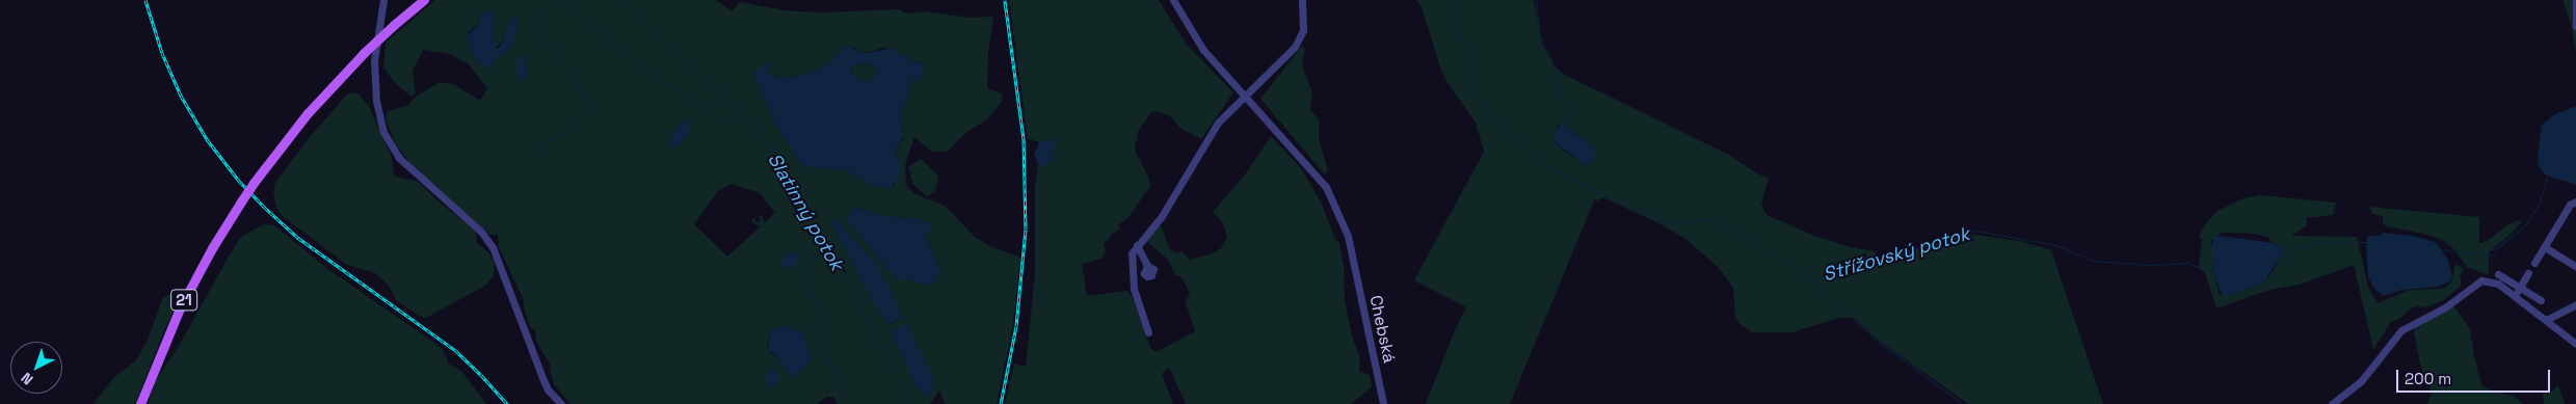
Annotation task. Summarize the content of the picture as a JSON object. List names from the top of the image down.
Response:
{
  "streets": {
    "main road": ["21"],
    "street": ["Chebská"]
  },
  "water": ["Slatinný potok", "Střížovský potok"],
  "scale_bar": "200 m",
  "north": "bottom left"
}
